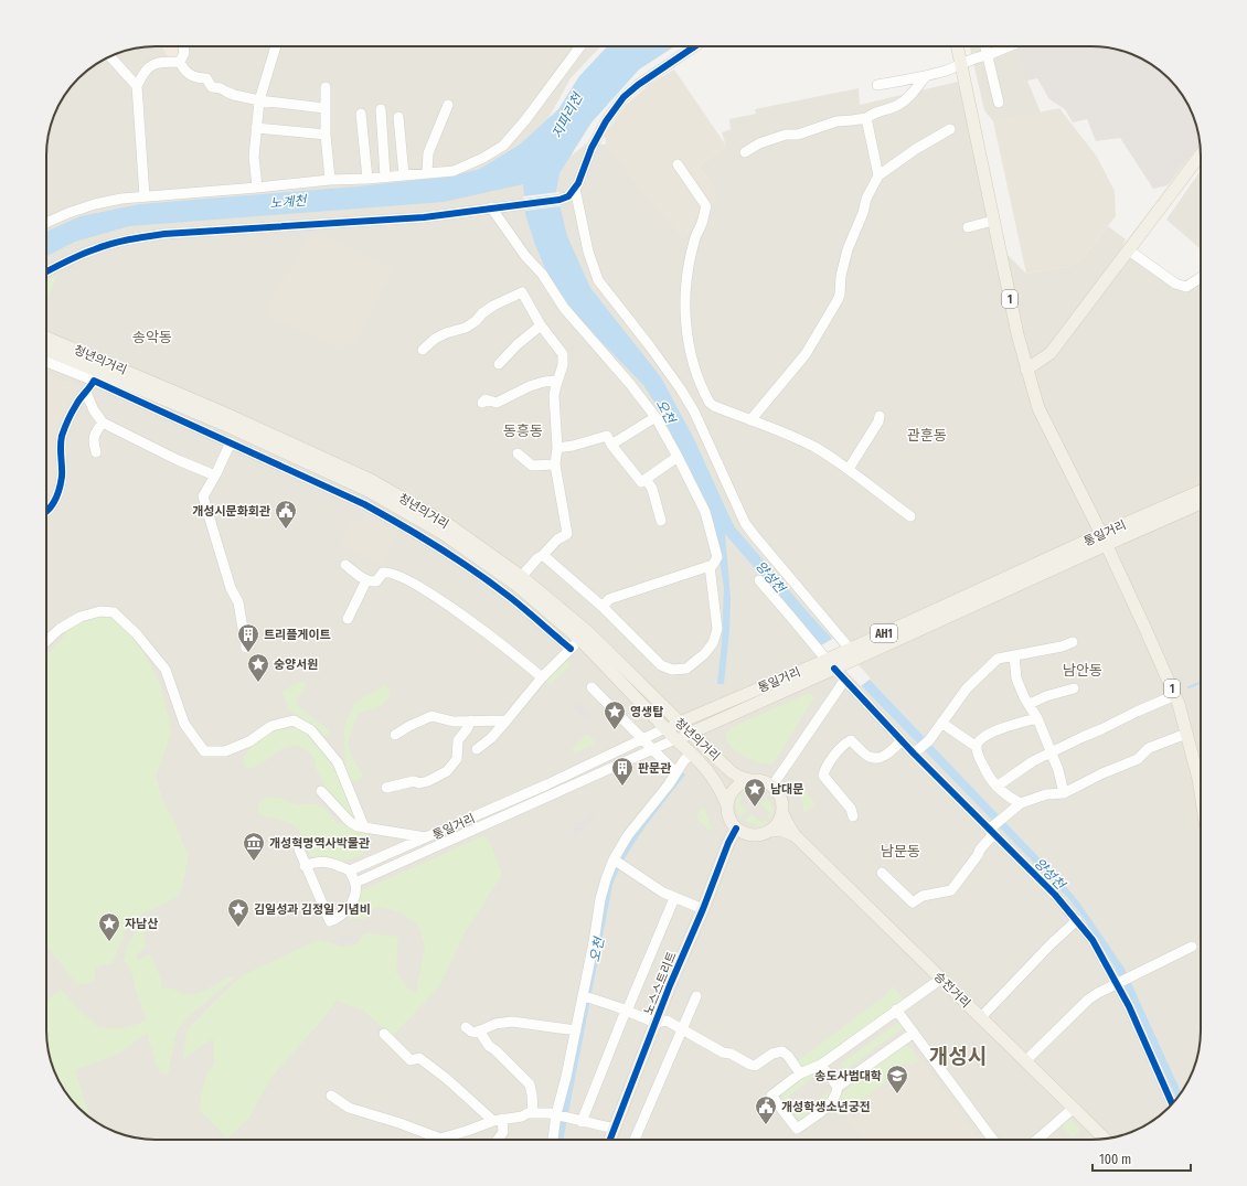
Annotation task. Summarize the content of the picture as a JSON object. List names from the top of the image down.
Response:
{
  "streets": {
    "main road": [
      "1",
      "청년의거리",
      "통일거리",
      "AH1",
      "노스스트리트",
      "승전거리"
    ]
  },
  "crossings": [
    ["1", "통일거리"],
    ["청년의거리", "통일거리"],
    ["청년의거리", "노스스트리트"],
    ["청년의거리", "승전거리"],
    ["노스스트리트", "승전거리"]
  ],
  "districts": [
    "송악동",
    "동흥동",
    "관훈동",
    "남안동",
    "남문동",
    "개성시"
  ],
  "water": [
    "지파리천",
    "노계천",
    "오천",
    "양성천"
  ],
  "places": {
    "public building": ["개성시문화회관", "개성학생소년궁전"],
    "building": ["트리플게이트", "판문관"],
    "place": [
      "숭양서원",
      "영생탑",
      "남대문",
      "김일성과 김정일 기념비",
      "자남산"
    ],
    "museum": ["개성혁명역사박물관"],
    "school or university": ["송도사범대학"]
  },
  "scale_bar": "100 m"
}
